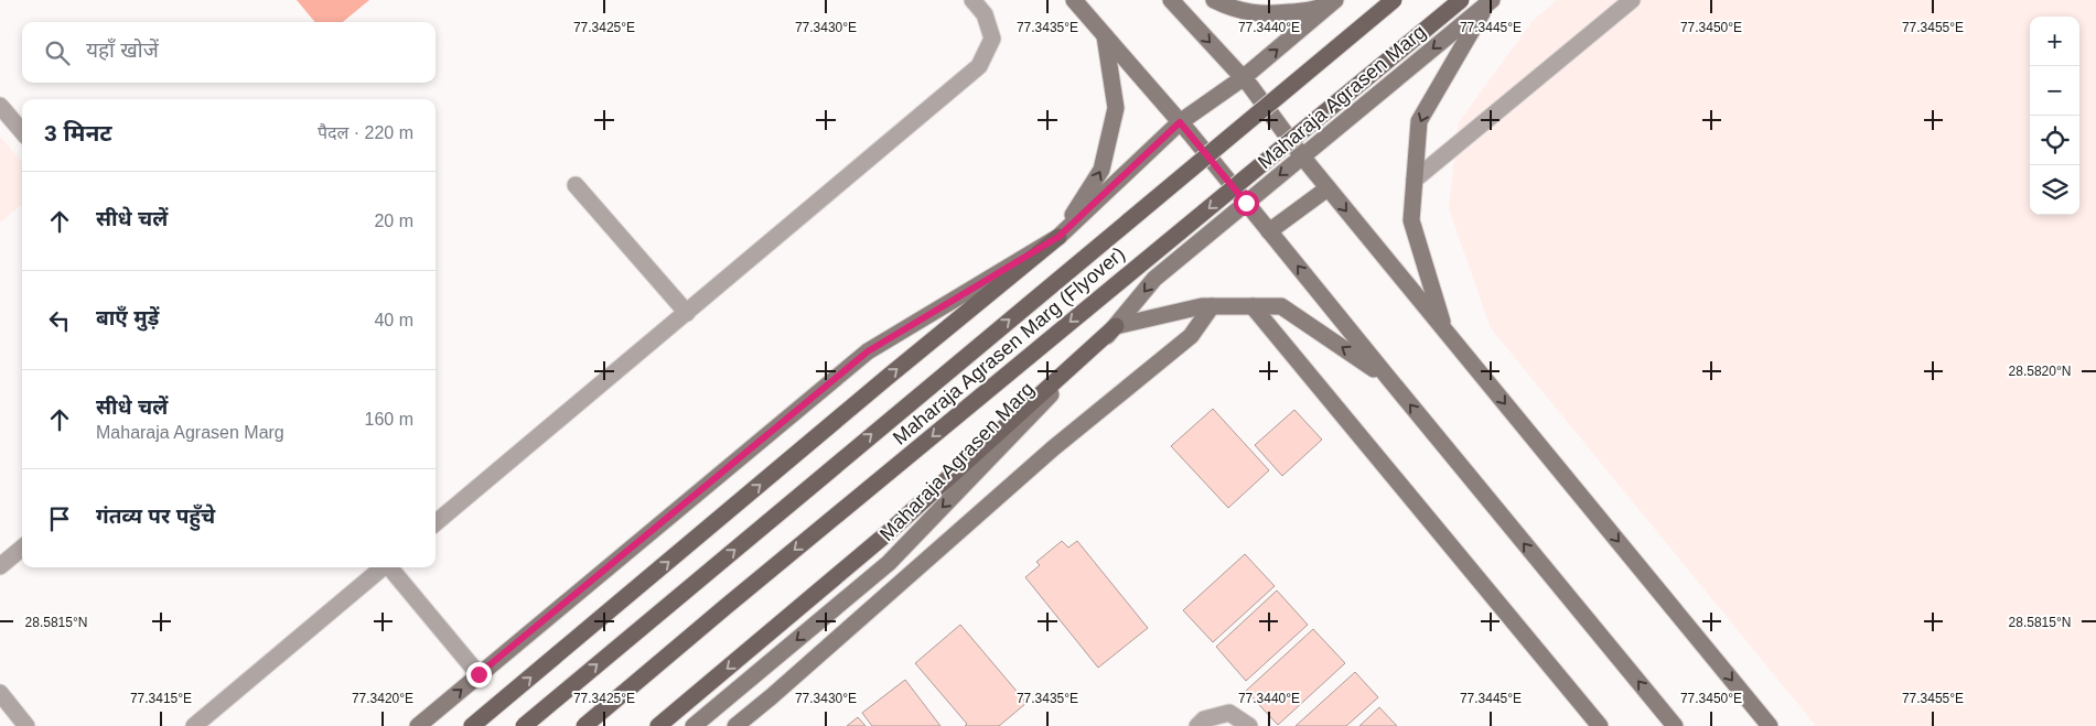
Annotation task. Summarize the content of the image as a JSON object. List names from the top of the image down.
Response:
{
  "streets": {
    "main road": ["Maharaja Agrasen Marg", "Maharaja Agrasen Marg (Flyover)"]
  },
  "page": {
    "map_buttons": ["+", "−"],
    "search": "यहाँ खोजें",
    "heading": ["3 मिनट", "पैदल · 220 m"],
    "list": [
      ["सीधे चलें", "20 m"],
      ["बाएँ मुड़ें", "40 m"],
      ["सीधे चलें", "Maharaja Agrasen Marg", "160 m"],
      "गंतव्य पर पहुँचे"
    ]
  },
  "coordinates": [
    "77.3425°E",
    "77.3430°E",
    "77.3435°E",
    "77.3440°E",
    "77.3445°E",
    "77.3450°E",
    "77.3455°E",
    "28.5820°N",
    "28.5815°N",
    "77.3415°E",
    "77.3420°E"
  ]
}
